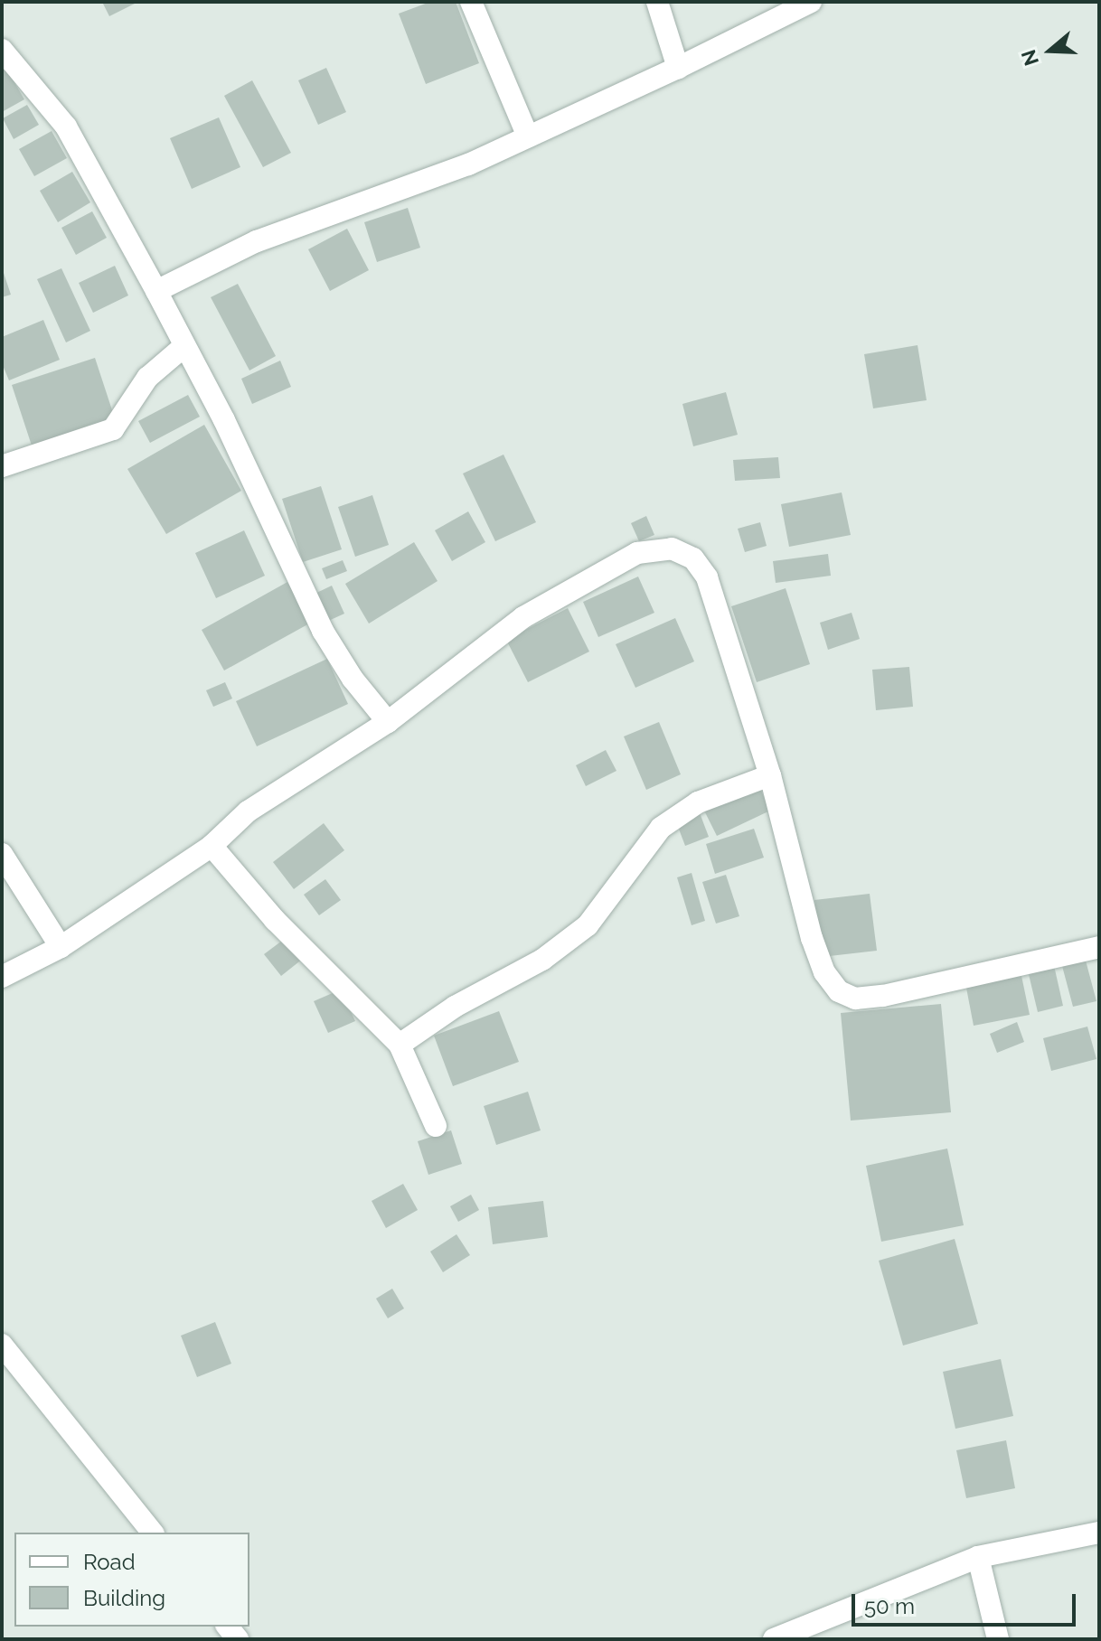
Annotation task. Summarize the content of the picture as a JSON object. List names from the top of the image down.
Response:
{
  "legend": ["Road", "Building"],
  "scale_bar": "50 m",
  "north": "left"
}
